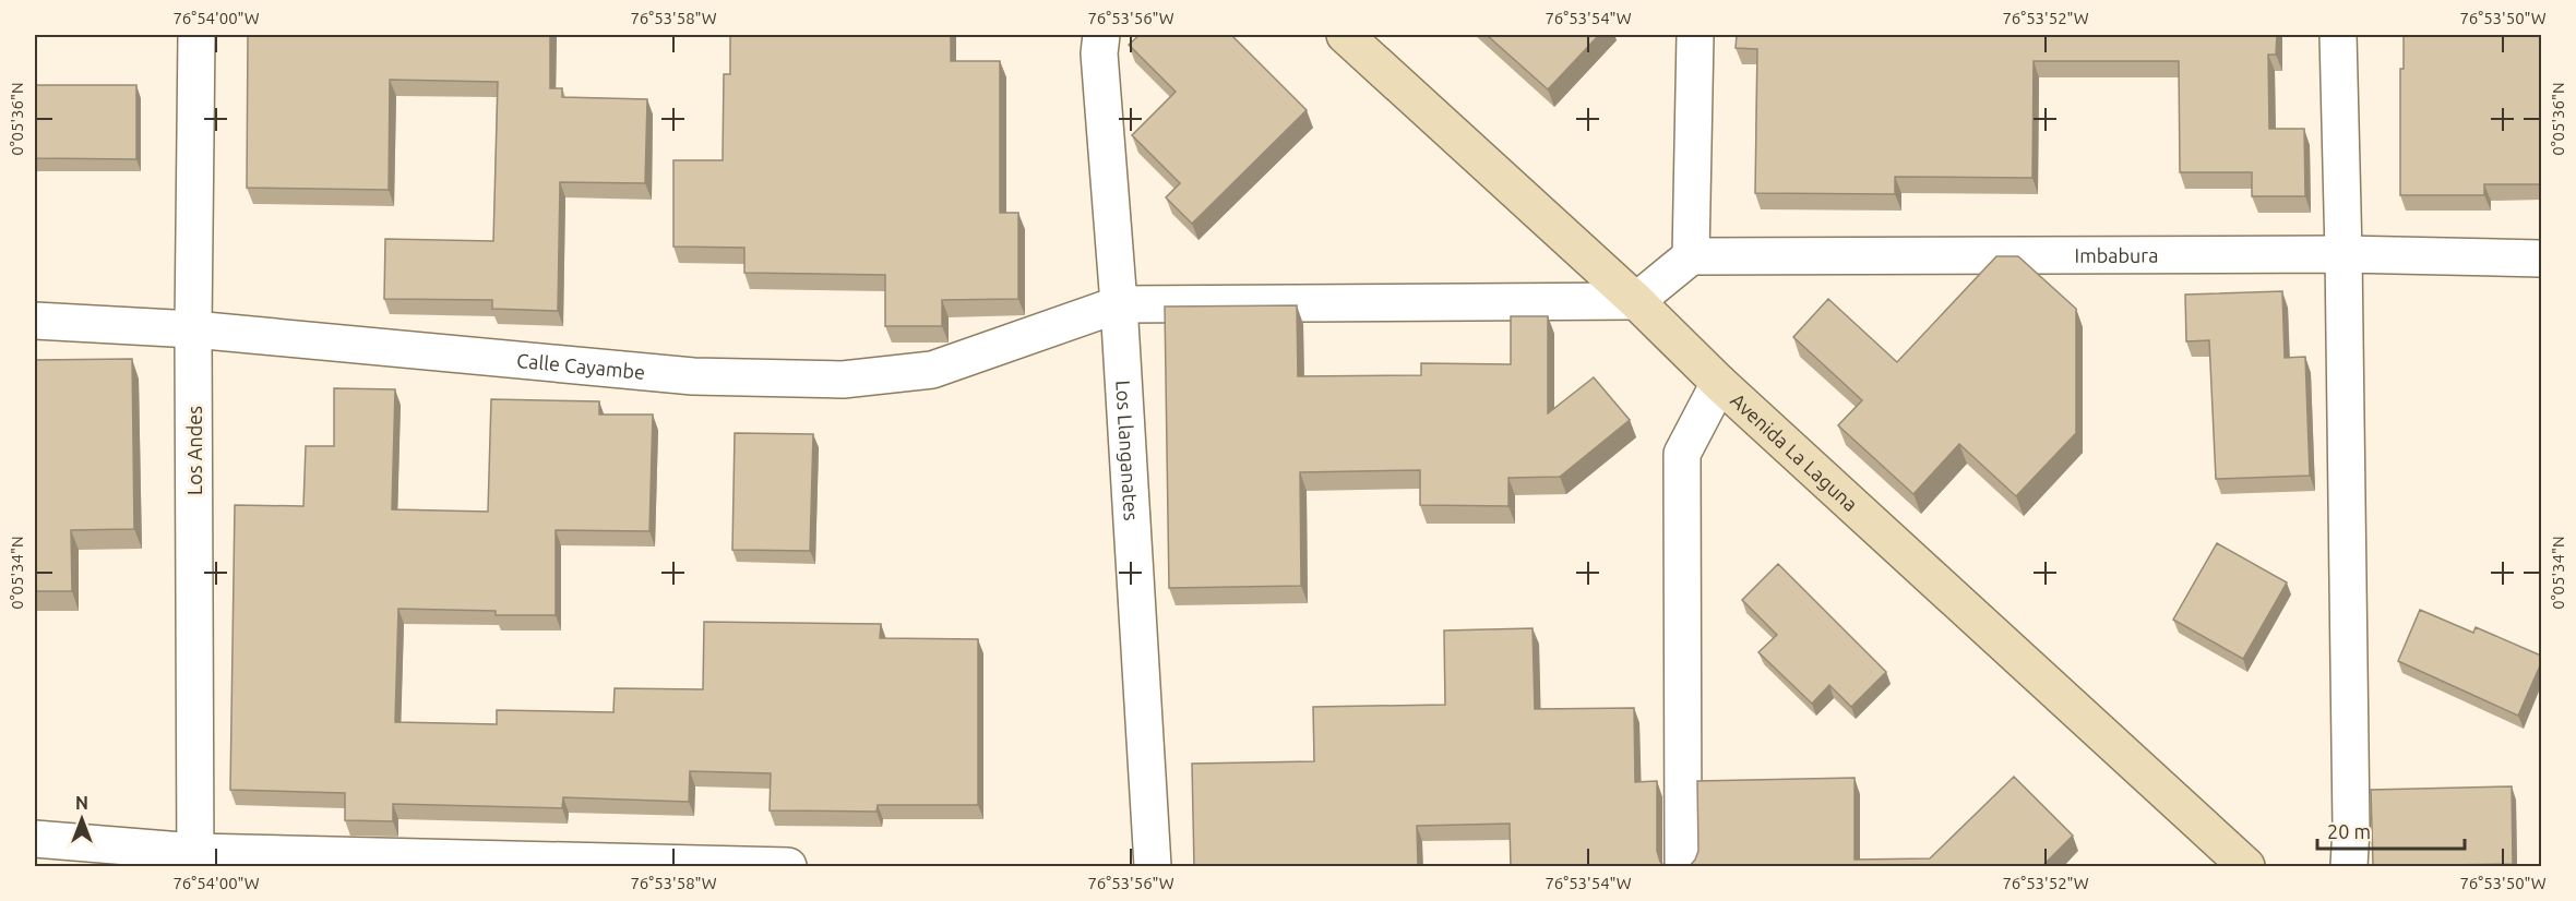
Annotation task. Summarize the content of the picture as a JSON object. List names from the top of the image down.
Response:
{
  "streets": {
    "street": [
      "Imbabura",
      "Calle Cayambe",
      "Los Andes",
      "Los Llanganates",
      "Avenida La Laguna"
    ]
  },
  "crossings": [
    ["Calle Cayambe", "Los Andes"],
    ["Calle Cayambe", "Los Llanganates"],
    ["Calle Cayambe", "Avenida La Laguna"]
  ],
  "scale_bar": "20 m",
  "north": "top",
  "coordinates": [
    "76°54'00\"W",
    "76°53'58\"W",
    "76°53'56\"W",
    "76°53'54\"W",
    "76°53'52\"W",
    "76°53'50\"W",
    "0°05'36\"N",
    "0°05'34\"N"
  ]
}
